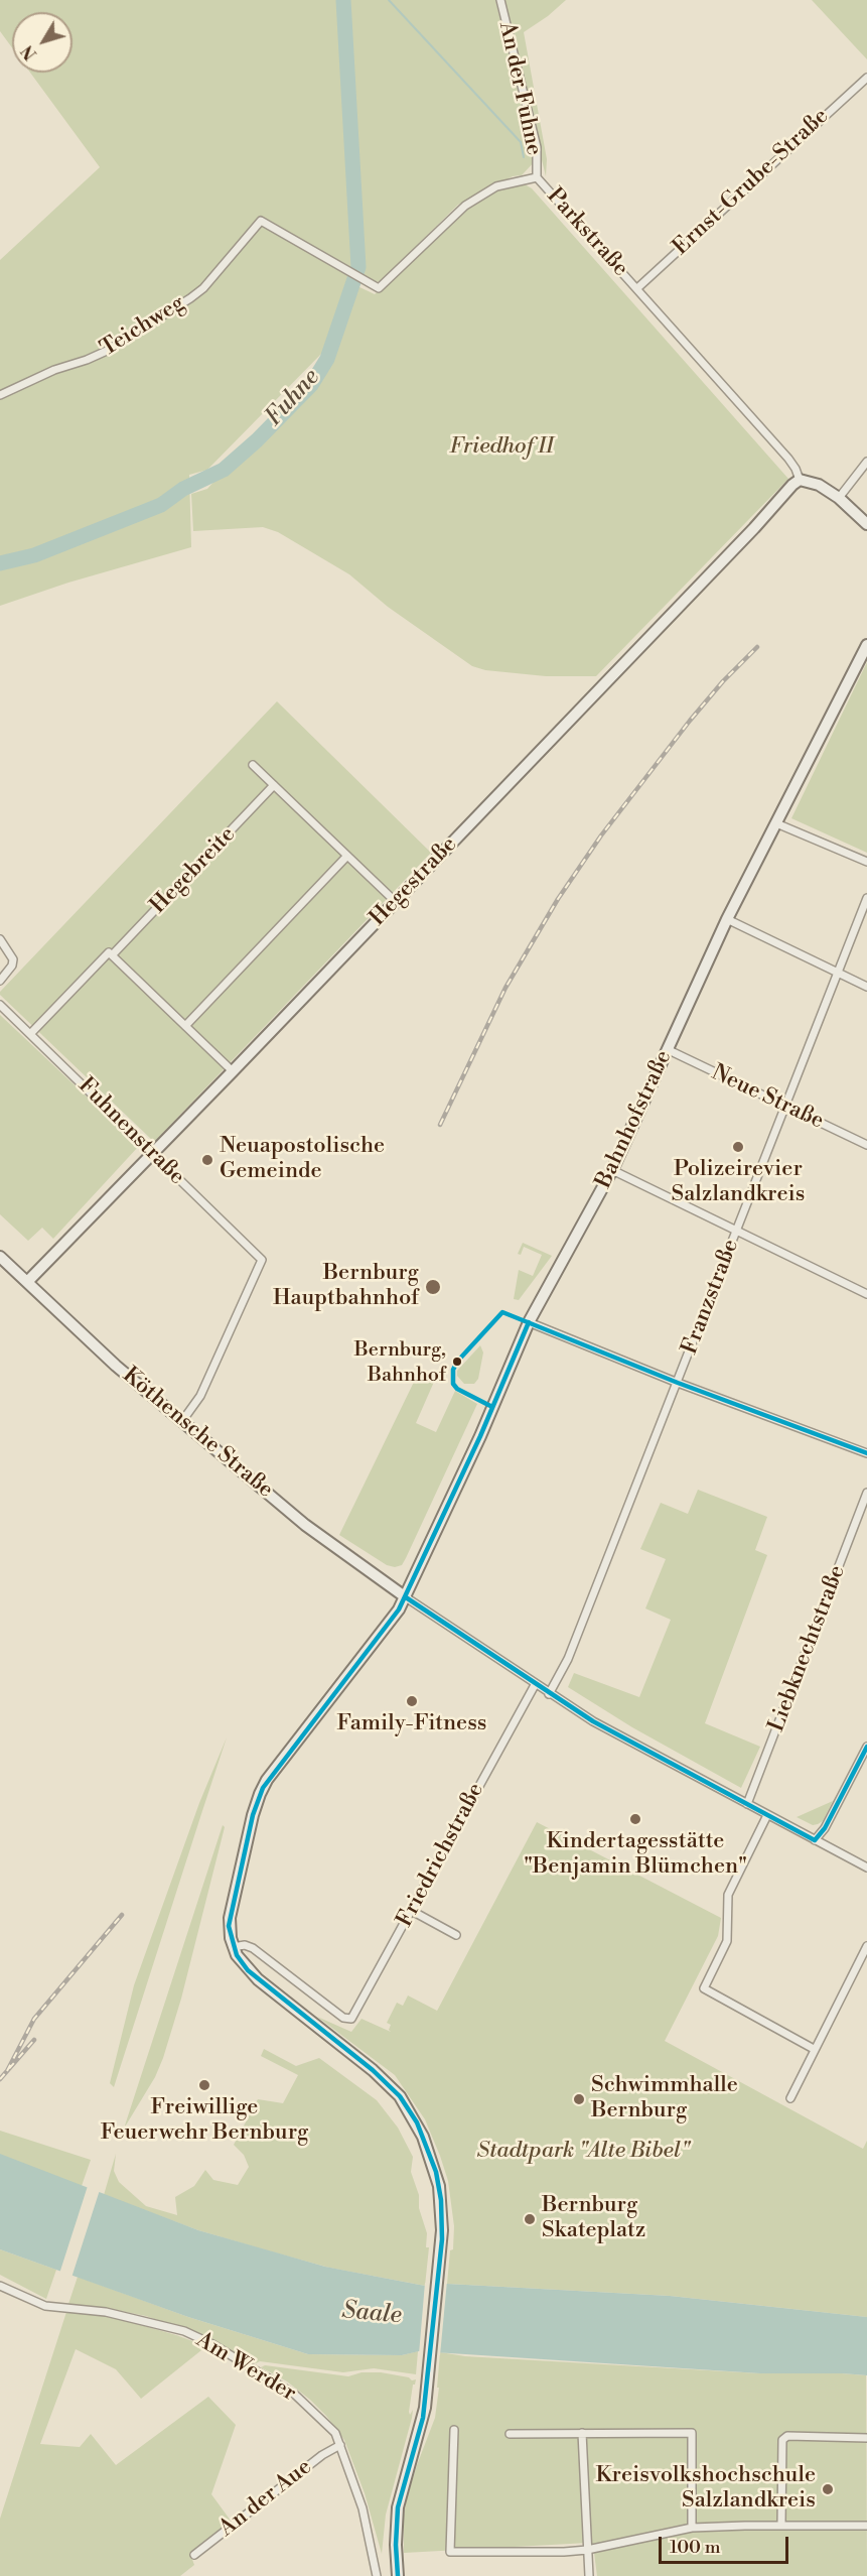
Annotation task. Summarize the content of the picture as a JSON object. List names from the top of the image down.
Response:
{
  "streets": {
    "main road": ["Hegestraße", "Bahnhofstraße", "Köthensche Straße"],
    "street": [
      "An der Fuhne",
      "Ernst-Grube-Straße",
      "Parkstraße",
      "Teichweg",
      "Hegebreite",
      "Neue Straße",
      "Fuhnenstraße",
      "Franzstraße",
      "Liebknechtstraße",
      "Friedrichstraße",
      "Am Werder",
      "An der Aue"
    ]
  },
  "crossings": [
    ["An der Fuhne", "Parkstraße"],
    ["Ernst-Grube-Straße", "Parkstraße"],
    ["Parkstraße", "Teichweg"],
    ["Parkstraße", "Hegestraße"],
    ["Hegebreite", "Fuhnenstraße"],
    ["Hegestraße", "Fuhnenstraße"],
    ["Hegestraße", "Köthensche Straße"],
    ["Neue Straße", "Bahnhofstraße"],
    ["Neue Straße", "Franzstraße"],
    ["Bahnhofstraße", "Köthensche Straße"],
    ["Bahnhofstraße", "Friedrichstraße"],
    ["Fuhnenstraße", "Köthensche Straße"],
    ["Am Werder", "An der Aue"]
  ],
  "water": ["Fuhne", "Saale"],
  "parks": ["Friedhof II", "Stadtpark \"Alte Bibel\""],
  "places": [
    "Polizeirevier Salzlandkreis",
    "Neuapostolische Gemeinde",
    "Bernburg Hauptbahnhof",
    "Bernburg, Bahnhof",
    "Family-Fitness",
    "Kindertagesstätte \"Benjamin Blümchen\"",
    "Freiwillige Feuerwehr Bernburg",
    "Schwimmhalle Bernburg",
    "Bernburg Skateplatz",
    "Kreisvolkshochschule Salzlandkreis"
  ],
  "scale_bar": "100 m",
  "north": "bottom left"
}
